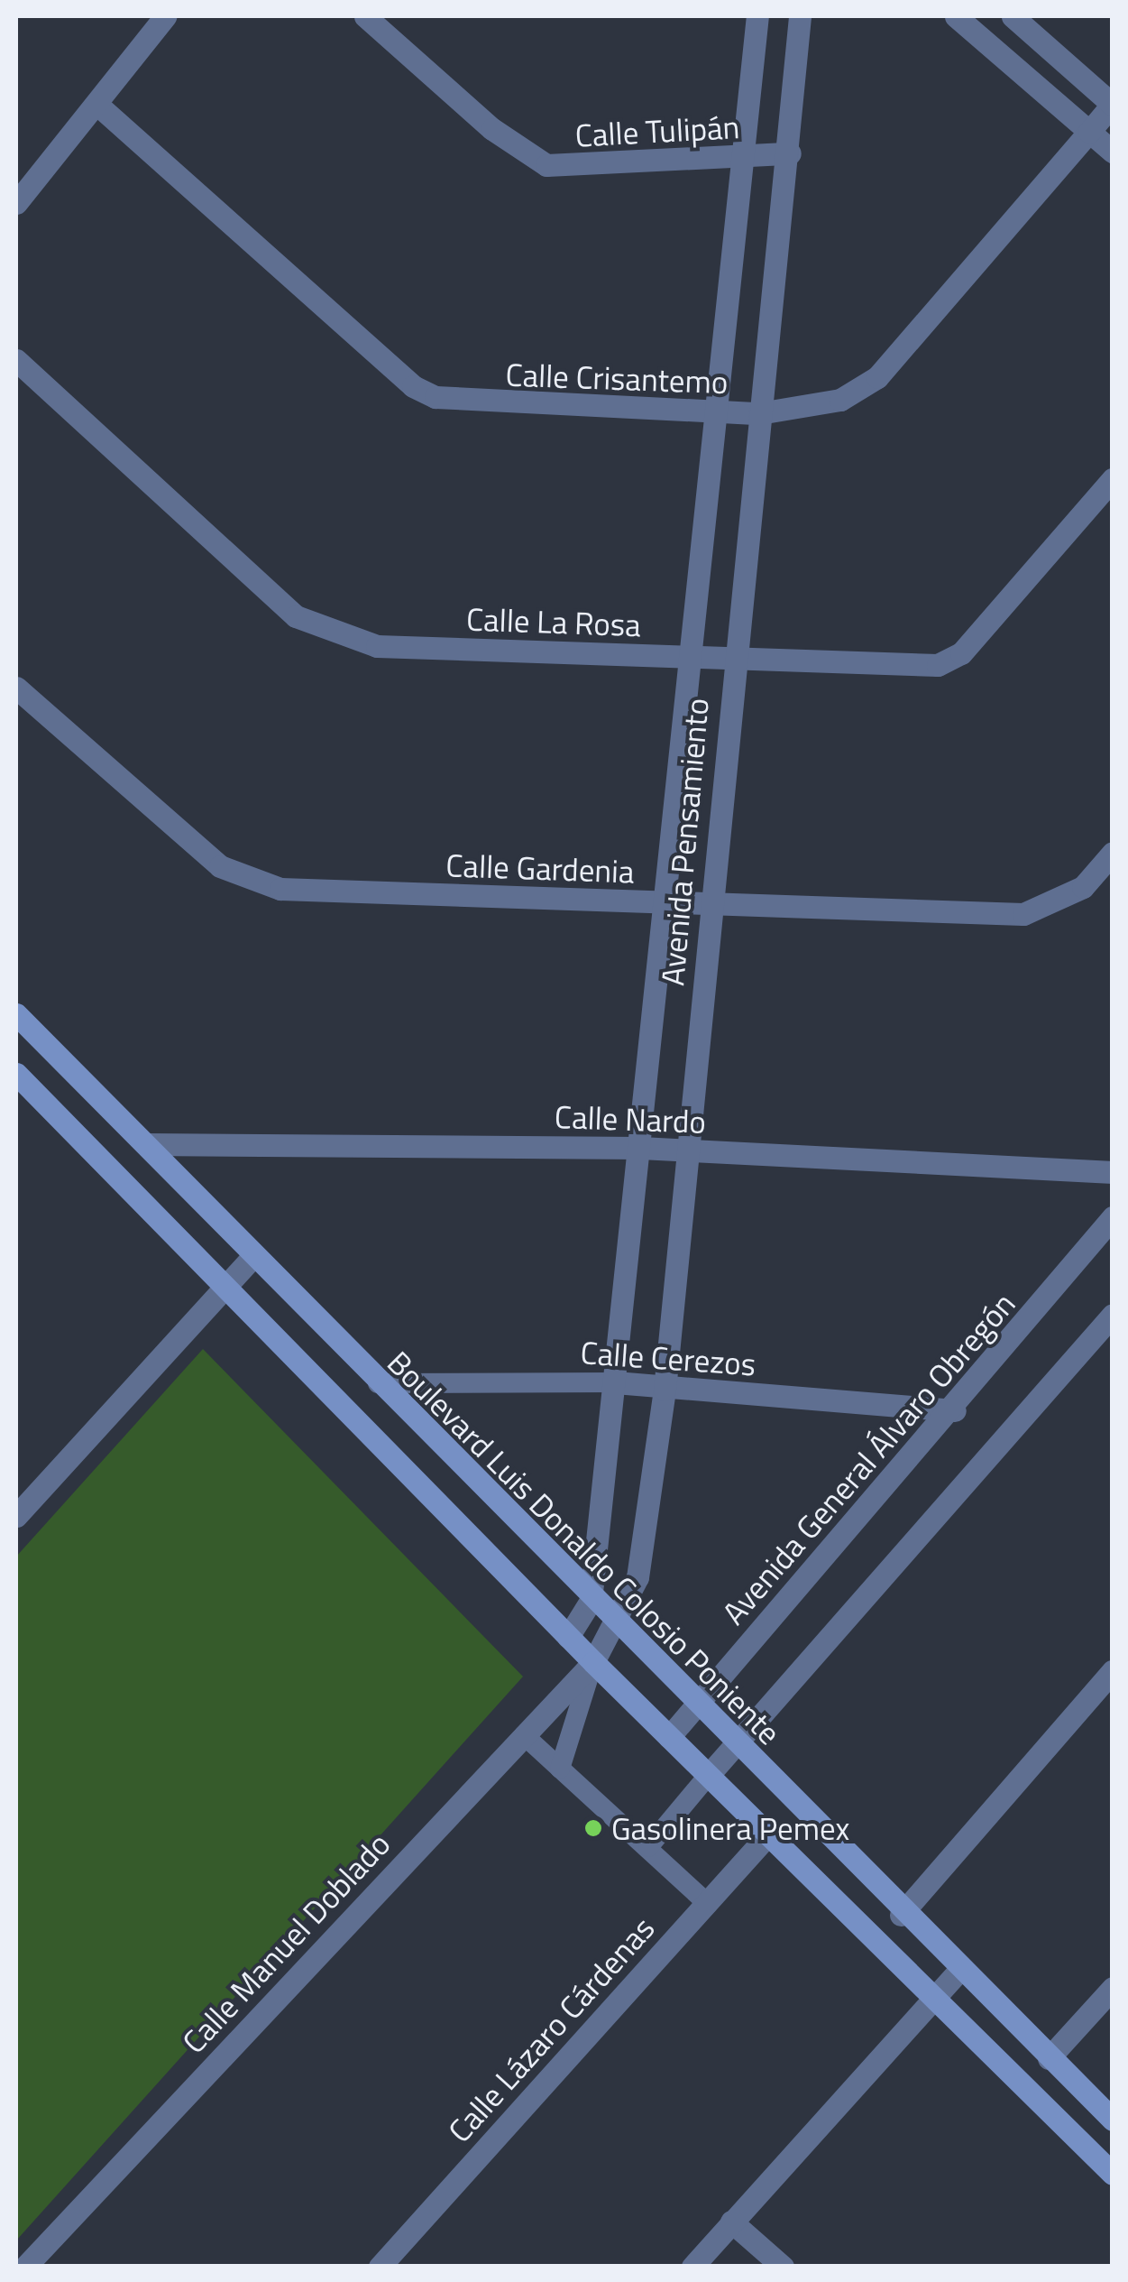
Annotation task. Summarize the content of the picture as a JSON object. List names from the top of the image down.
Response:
{
  "streets": {
    "main road": ["Boulevard Luis Donaldo Colosio Poniente"],
    "street": [
      "Calle Tulipán",
      "Calle Crisantemo",
      "Calle La Rosa",
      "Avenida Pensamiento",
      "Calle Gardenia",
      "Calle Nardo",
      "Calle Cerezos",
      "Avenida General Álvaro Obregón",
      "Calle Manuel Doblado",
      "Calle Lázaro Cárdenas"
    ]
  },
  "crossings": [
    ["Calle Tulipán", "Avenida Pensamiento"],
    ["Calle Crisantemo", "Avenida Pensamiento"],
    ["Calle La Rosa", "Avenida Pensamiento"],
    ["Avenida Pensamiento", "Calle Gardenia"],
    ["Avenida Pensamiento", "Calle Nardo"],
    ["Avenida Pensamiento", "Calle Cerezos"],
    ["Avenida Pensamiento", "Boulevard Luis Donaldo Colosio Poniente"],
    ["Avenida Pensamiento", "Calle Manuel Doblado"],
    ["Calle Nardo", "Boulevard Luis Donaldo Colosio Poniente"],
    ["Calle Cerezos", "Avenida General Álvaro Obregón"],
    ["Calle Cerezos", "Boulevard Luis Donaldo Colosio Poniente"],
    ["Avenida General Álvaro Obregón", "Boulevard Luis Donaldo Colosio Poniente"]
  ],
  "places": ["Gasolinera Pemex"]
}
